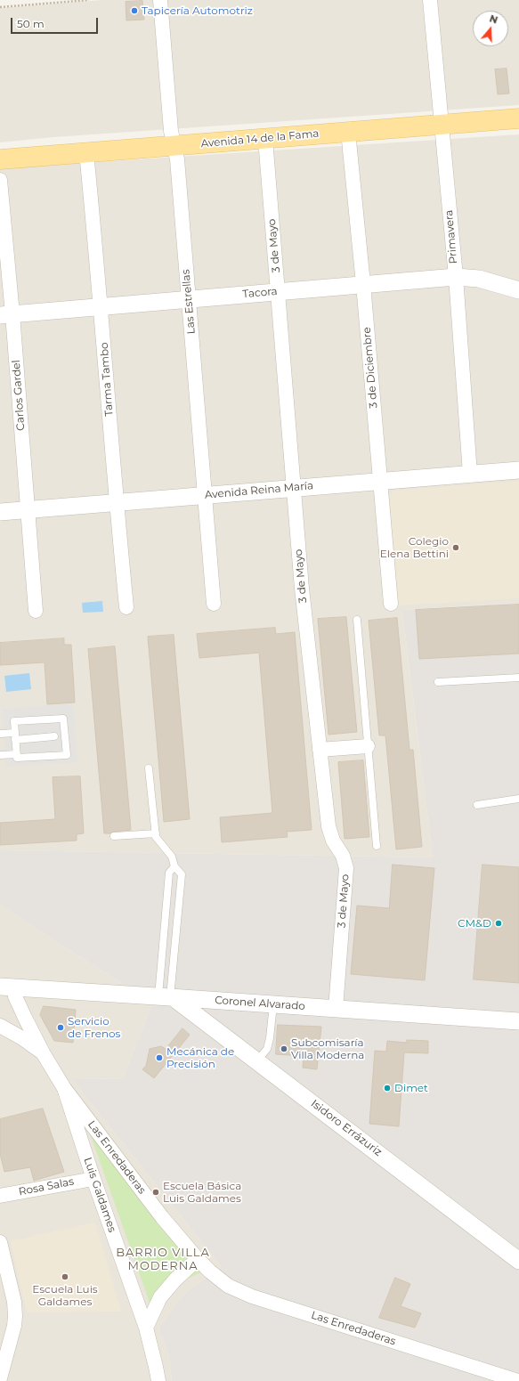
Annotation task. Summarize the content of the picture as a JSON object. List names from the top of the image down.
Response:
{
  "streets": {
    "main road": ["Avenida 14 de la Fama"],
    "street": [
      "Primavera",
      "3 de Mayo",
      "Tacora",
      "Las Estrellas",
      "3 de Diciembre",
      "Tarma Tambo",
      "Carlos Gardel",
      "Avenida Reina María",
      "Coronel Alvarado",
      "Isidoro Errázuriz",
      "Las Enredaderas",
      "Rosa Salas",
      "Luis Galdames"
    ]
  },
  "crossings": [
    ["Avenida 14 de la Fama", "Primavera"],
    ["Avenida 14 de la Fama", "3 de Mayo"],
    ["Avenida 14 de la Fama", "Las Estrellas"],
    ["Avenida 14 de la Fama", "3 de Diciembre"],
    ["Avenida 14 de la Fama", "Tarma Tambo"],
    ["Primavera", "Tacora"],
    ["Primavera", "Avenida Reina María"],
    ["3 de Mayo", "Tacora"],
    ["3 de Mayo", "Avenida Reina María"],
    ["3 de Mayo", "Coronel Alvarado"],
    ["Tacora", "Las Estrellas"],
    ["Tacora", "3 de Diciembre"],
    ["Tacora", "Tarma Tambo"],
    ["Tacora", "Carlos Gardel"],
    ["Las Estrellas", "Avenida Reina María"],
    ["3 de Diciembre", "Avenida Reina María"],
    ["Tarma Tambo", "Avenida Reina María"],
    ["Carlos Gardel", "Avenida Reina María"],
    ["Coronel Alvarado", "Isidoro Errázuriz"],
    ["Coronel Alvarado", "Luis Galdames"],
    ["Las Enredaderas", "Luis Galdames"],
    ["Rosa Salas", "Luis Galdames"]
  ],
  "districts": ["BARRIO VILLA MODERNA"],
  "places": [
    "Tapicería Automotriz",
    "Colegio Elena Bettini",
    "CM&D",
    "Servicio de Frenos",
    "Subcomisaría Villa Moderna",
    "Mecánica de Precisión",
    "Dimet",
    "Escuela Básica Luis Galdames",
    "Escuela Luis Galdames"
  ],
  "scale_bar": "50 m",
  "north": "top"
}
